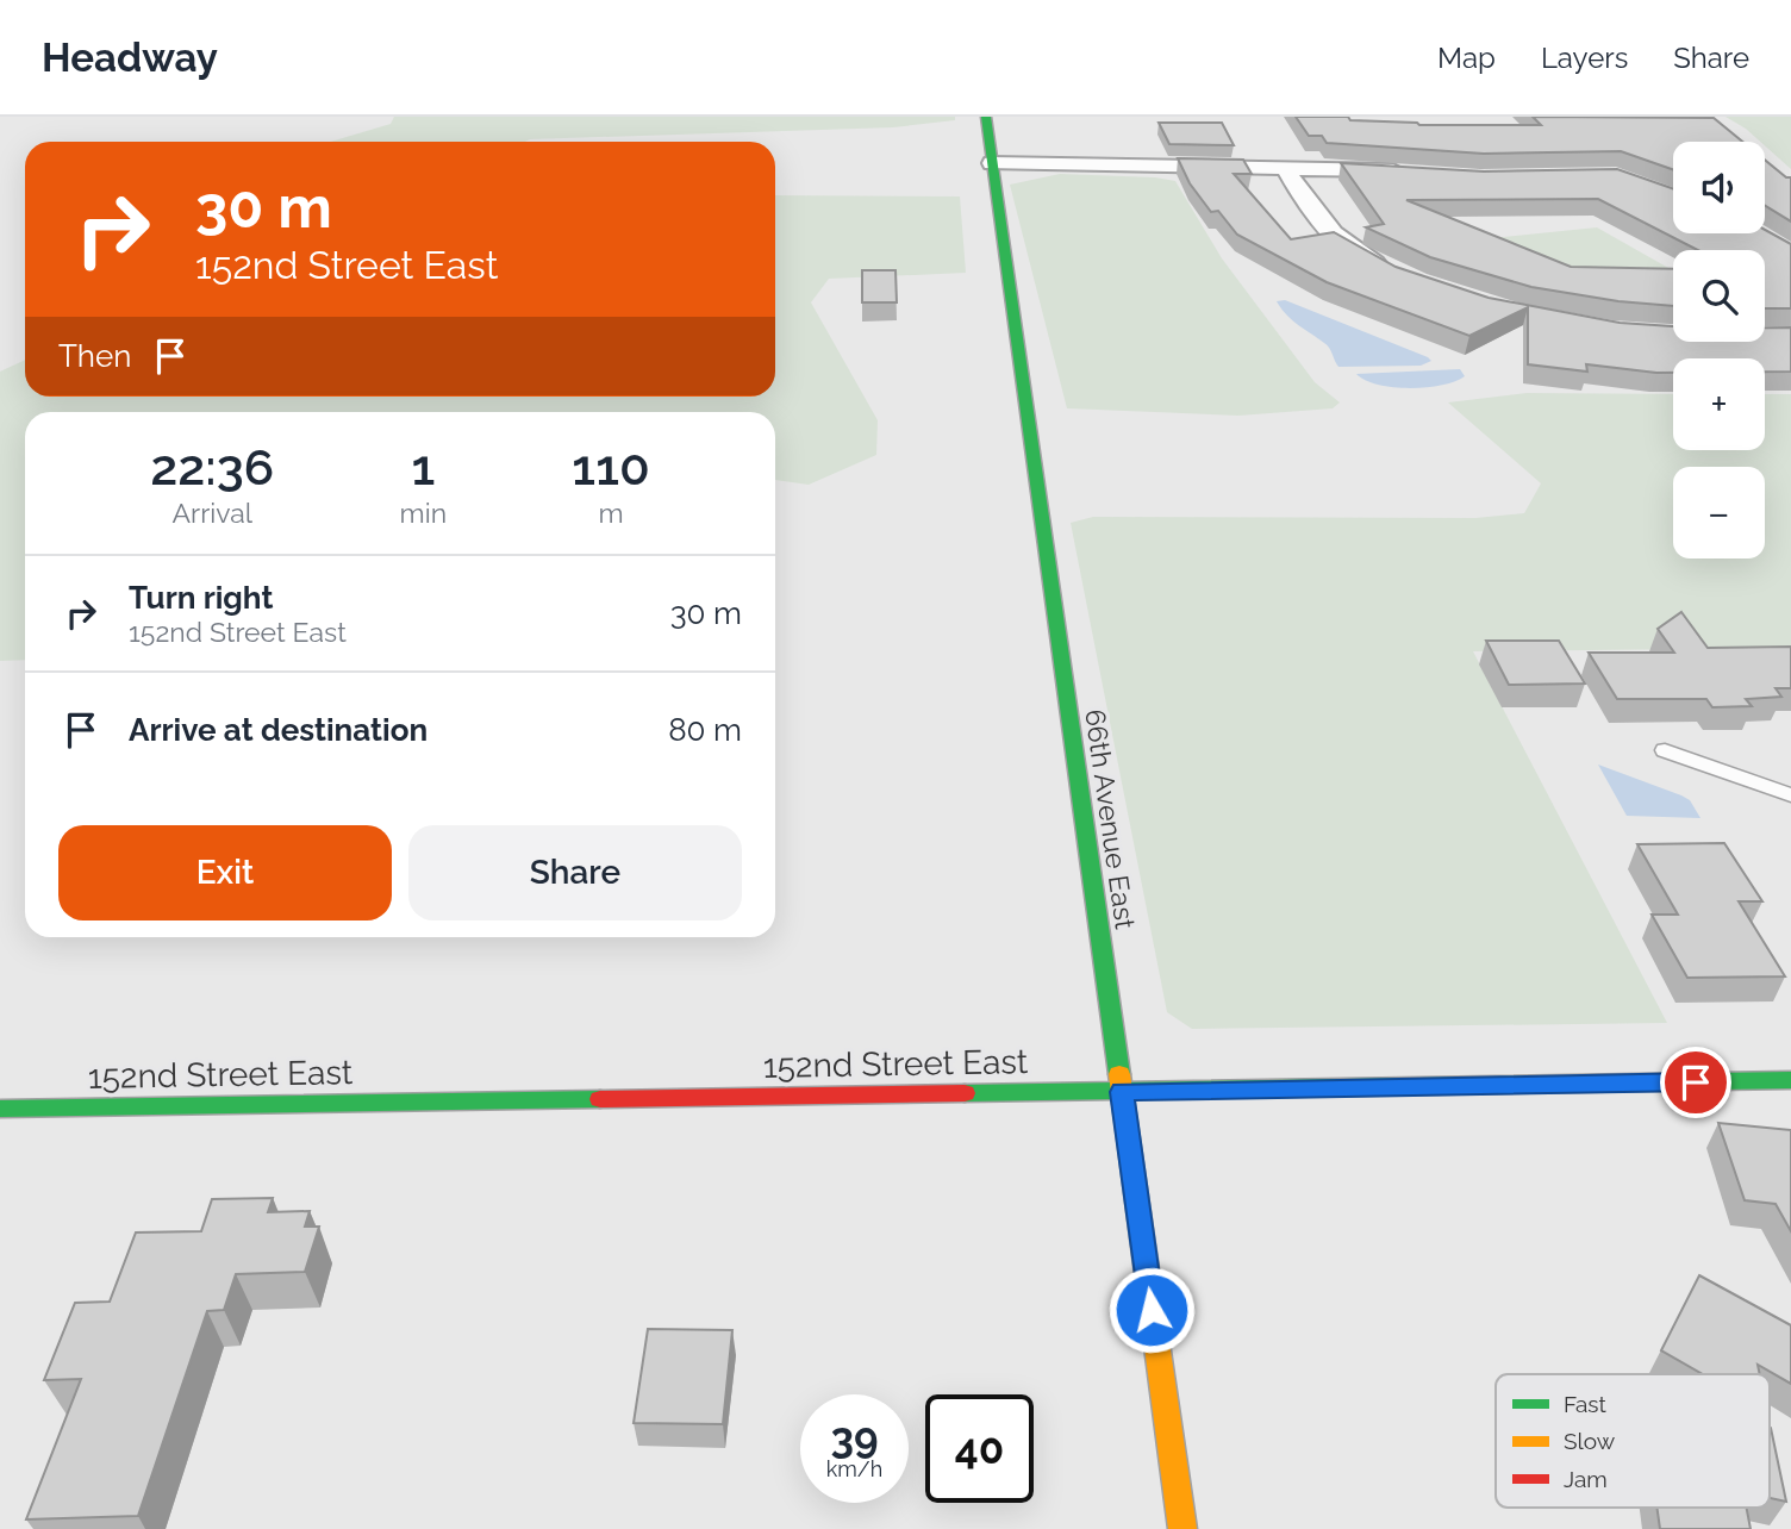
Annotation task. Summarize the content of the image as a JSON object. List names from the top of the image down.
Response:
{
  "streets": {
    "street": ["66th Avenue East", "152nd Street East"]
  },
  "crossings": [
    ["66th Avenue East", "152nd Street East"]
  ],
  "legend": ["Fast", "Slow", "Jam"],
  "page": {
    "header": "Headway",
    "nav": ["Map", "Layers", "Share"],
    "map_buttons": ["+", "−"],
    "turn": ["30 m", "152nd Street East"],
    "then": "Then",
    "eta": [
      "22:36",
      "Arrival",
      "1",
      "min",
      "110",
      "m"
    ],
    "list": [
      {
        "name": "Turn right",
        "note": "152nd Street East",
        "value": "30 m"
      },
      {
        "name": "Arrive at destination",
        "value": "80 m"
      }
    ],
    "buttons": ["Exit", "Share"],
    "speed": "39 km/h",
    "limit": "40"
  }
}
